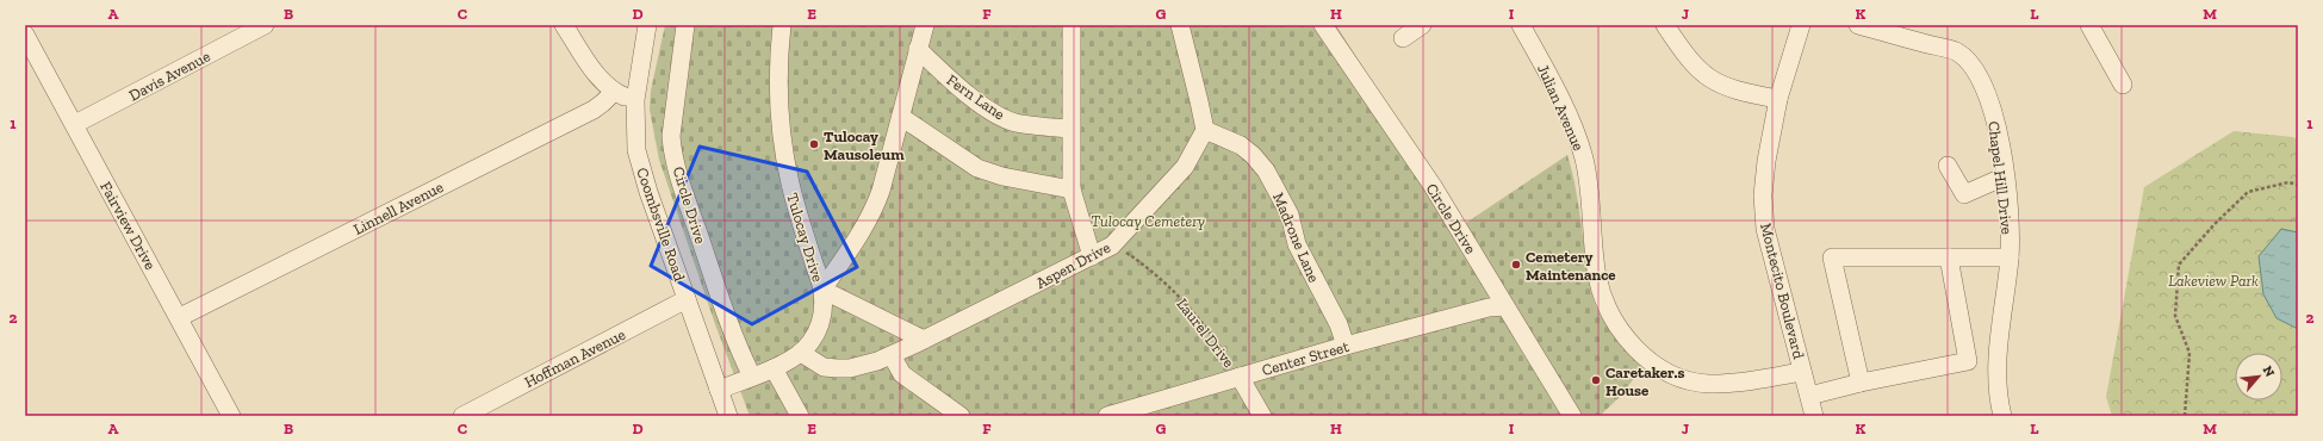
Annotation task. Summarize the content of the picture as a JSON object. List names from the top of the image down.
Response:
{
  "streets": {
    "street": [
      "Davis Avenue",
      "Fern Lane",
      "Julian Avenue",
      "Chapel Hill Drive",
      "Circle Drive",
      "Linnell Avenue",
      "Coombsville Road",
      "Fairview Drive",
      "Tulocay Drive",
      "Madrone Lane",
      "Aspen Drive",
      "Montecito Boulevard",
      "Laurel Drive",
      "Hoffman Avenue",
      "Center Street"
    ]
  },
  "crossings": [
    ["Davis Avenue", "Fairview Drive"],
    ["Julian Avenue", "Montecito Boulevard"],
    ["Circle Drive", "Tulocay Drive"],
    ["Circle Drive", "Center Street"],
    ["Linnell Avenue", "Fairview Drive"],
    ["Coombsville Road", "Tulocay Drive"],
    ["Coombsville Road", "Hoffman Avenue"],
    ["Tulocay Drive", "Aspen Drive"],
    ["Madrone Lane", "Aspen Drive"],
    ["Madrone Lane", "Center Street"],
    ["Aspen Drive", "Laurel Drive"],
    ["Laurel Drive", "Center Street"]
  ],
  "parks": ["Tulocay Cemetery", "Lakeview Park"],
  "places": ["Tulocay Mausoleum", "Cemetery Maintenance", "Caretaker.s House"],
  "north": "top right",
  "grid": {
    "columns": [
      "A",
      "B",
      "C",
      "D",
      "E",
      "F",
      "G",
      "H",
      "I",
      "J",
      "K",
      "L",
      "M"
    ],
    "rows": ["1", "2"]
  }
}
